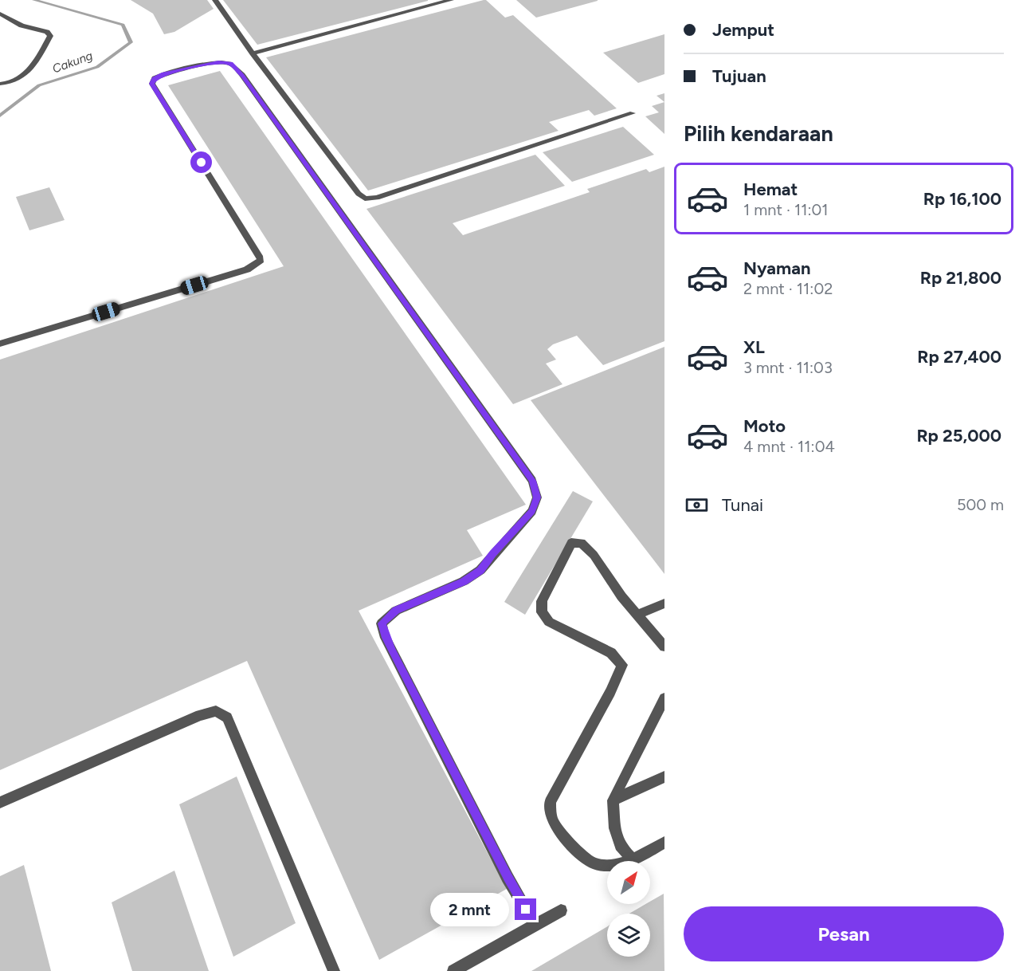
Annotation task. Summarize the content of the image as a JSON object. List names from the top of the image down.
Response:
{
  "water": ["Cakung"],
  "north": "top right",
  "page": {
    "banner": ["Jemput", "Tujuan"],
    "heading": "Pilih kendaraan",
    "list": [
      {
        "name": "Hemat",
        "note": "1 mnt · 11:01",
        "value": "Rp 16,100"
      },
      {
        "name": "Nyaman",
        "note": "2 mnt · 11:02",
        "value": "Rp 21,800"
      },
      {
        "name": "XL",
        "note": "3 mnt · 11:03",
        "value": "Rp 27,400"
      },
      {
        "name": "Moto",
        "note": "4 mnt · 11:04",
        "value": "Rp 25,000"
      }
    ],
    "pay": ["Tunai", "500 m"],
    "bubble": "2 mnt",
    "buttons": "Pesan"
  }
}
